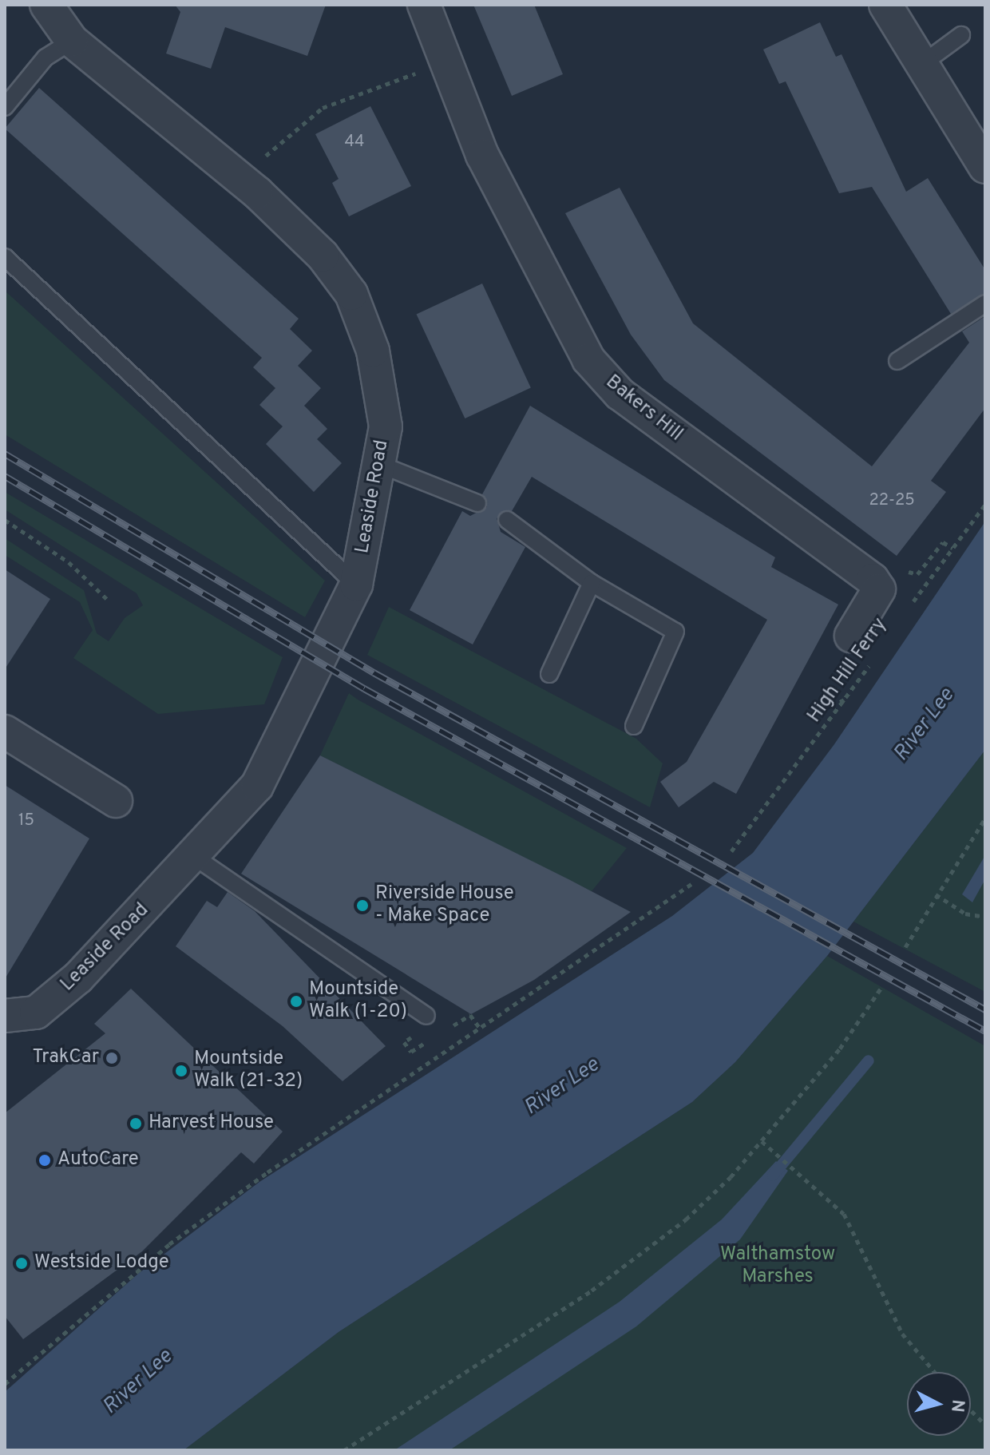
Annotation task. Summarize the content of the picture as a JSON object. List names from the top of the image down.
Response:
{
  "streets": {
    "street": ["Bakers Hill", "Leaside Road"],
    "path": ["High Hill Ferry"]
  },
  "water": ["River Lee"],
  "parks": ["Walthamstow Marshes"],
  "places": [
    "Riverside House - Make Space",
    "Mountside Walk (1-20)",
    "TrakCar",
    "Mountside Walk (21-32)",
    "Harvest House",
    "AutoCare",
    "Westside Lodge"
  ],
  "house_numbers": ["44", "22-25", "15"],
  "north": "right"
}
